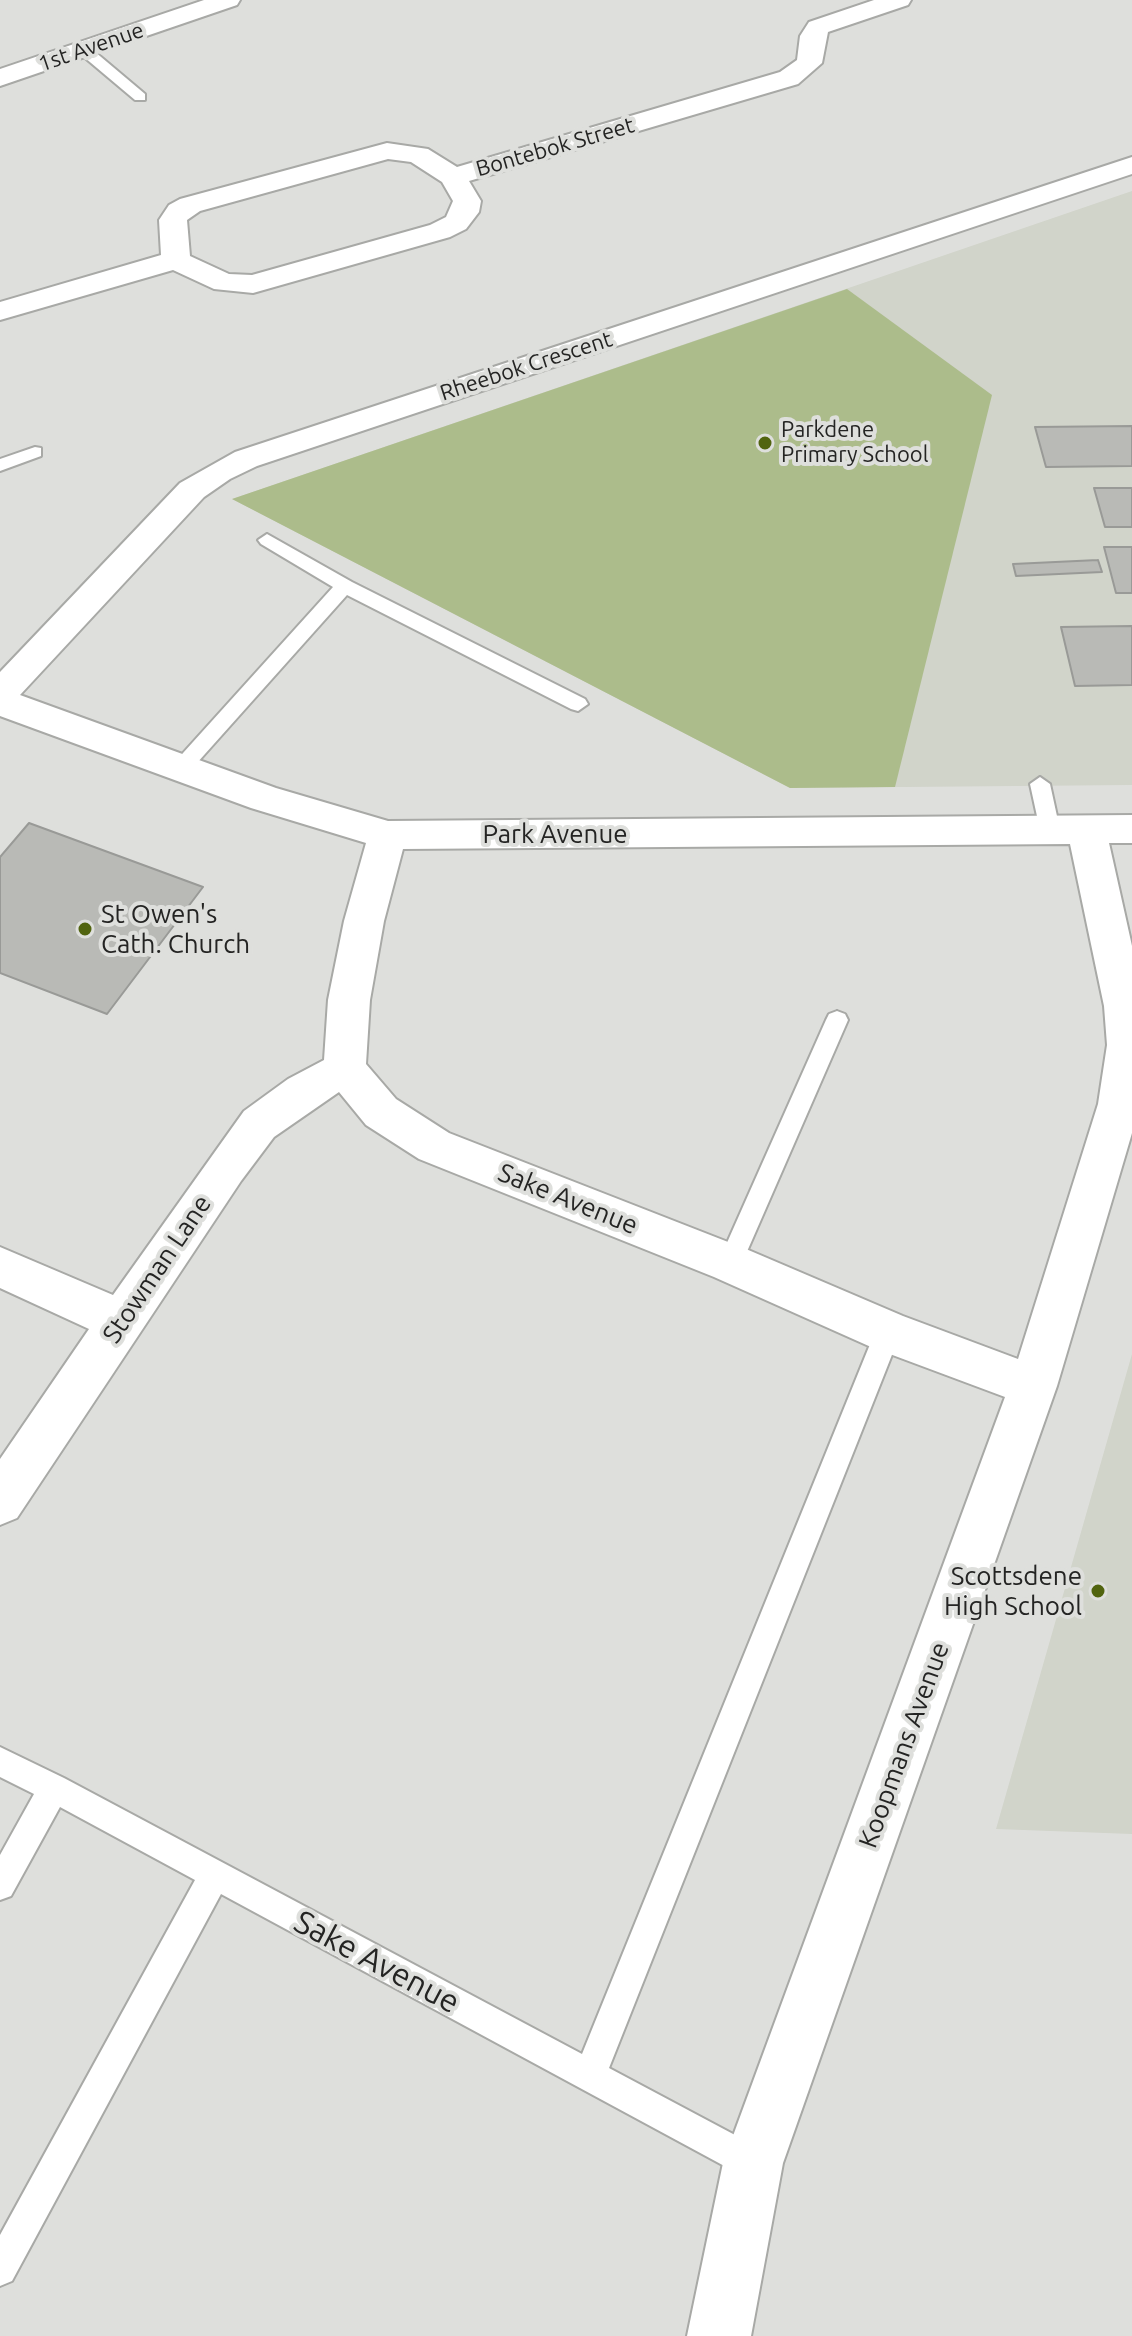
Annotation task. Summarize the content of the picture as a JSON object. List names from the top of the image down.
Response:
{
  "streets": {
    "street": [
      "1st Avenue",
      "Bontebok Street",
      "Rheebok Crescent",
      "Park Avenue",
      "Sake Avenue",
      "Stowman Lane",
      "Koopmans Avenue"
    ]
  },
  "crossings": [
    ["Park Avenue", "Koopmans Avenue"],
    ["Sake Avenue", "Stowman Lane"],
    ["Sake Avenue", "Koopmans Avenue"]
  ],
  "places": ["Parkdene Primary School", "St Owen's Cath. Church", "Scottsdene High School"]
}
